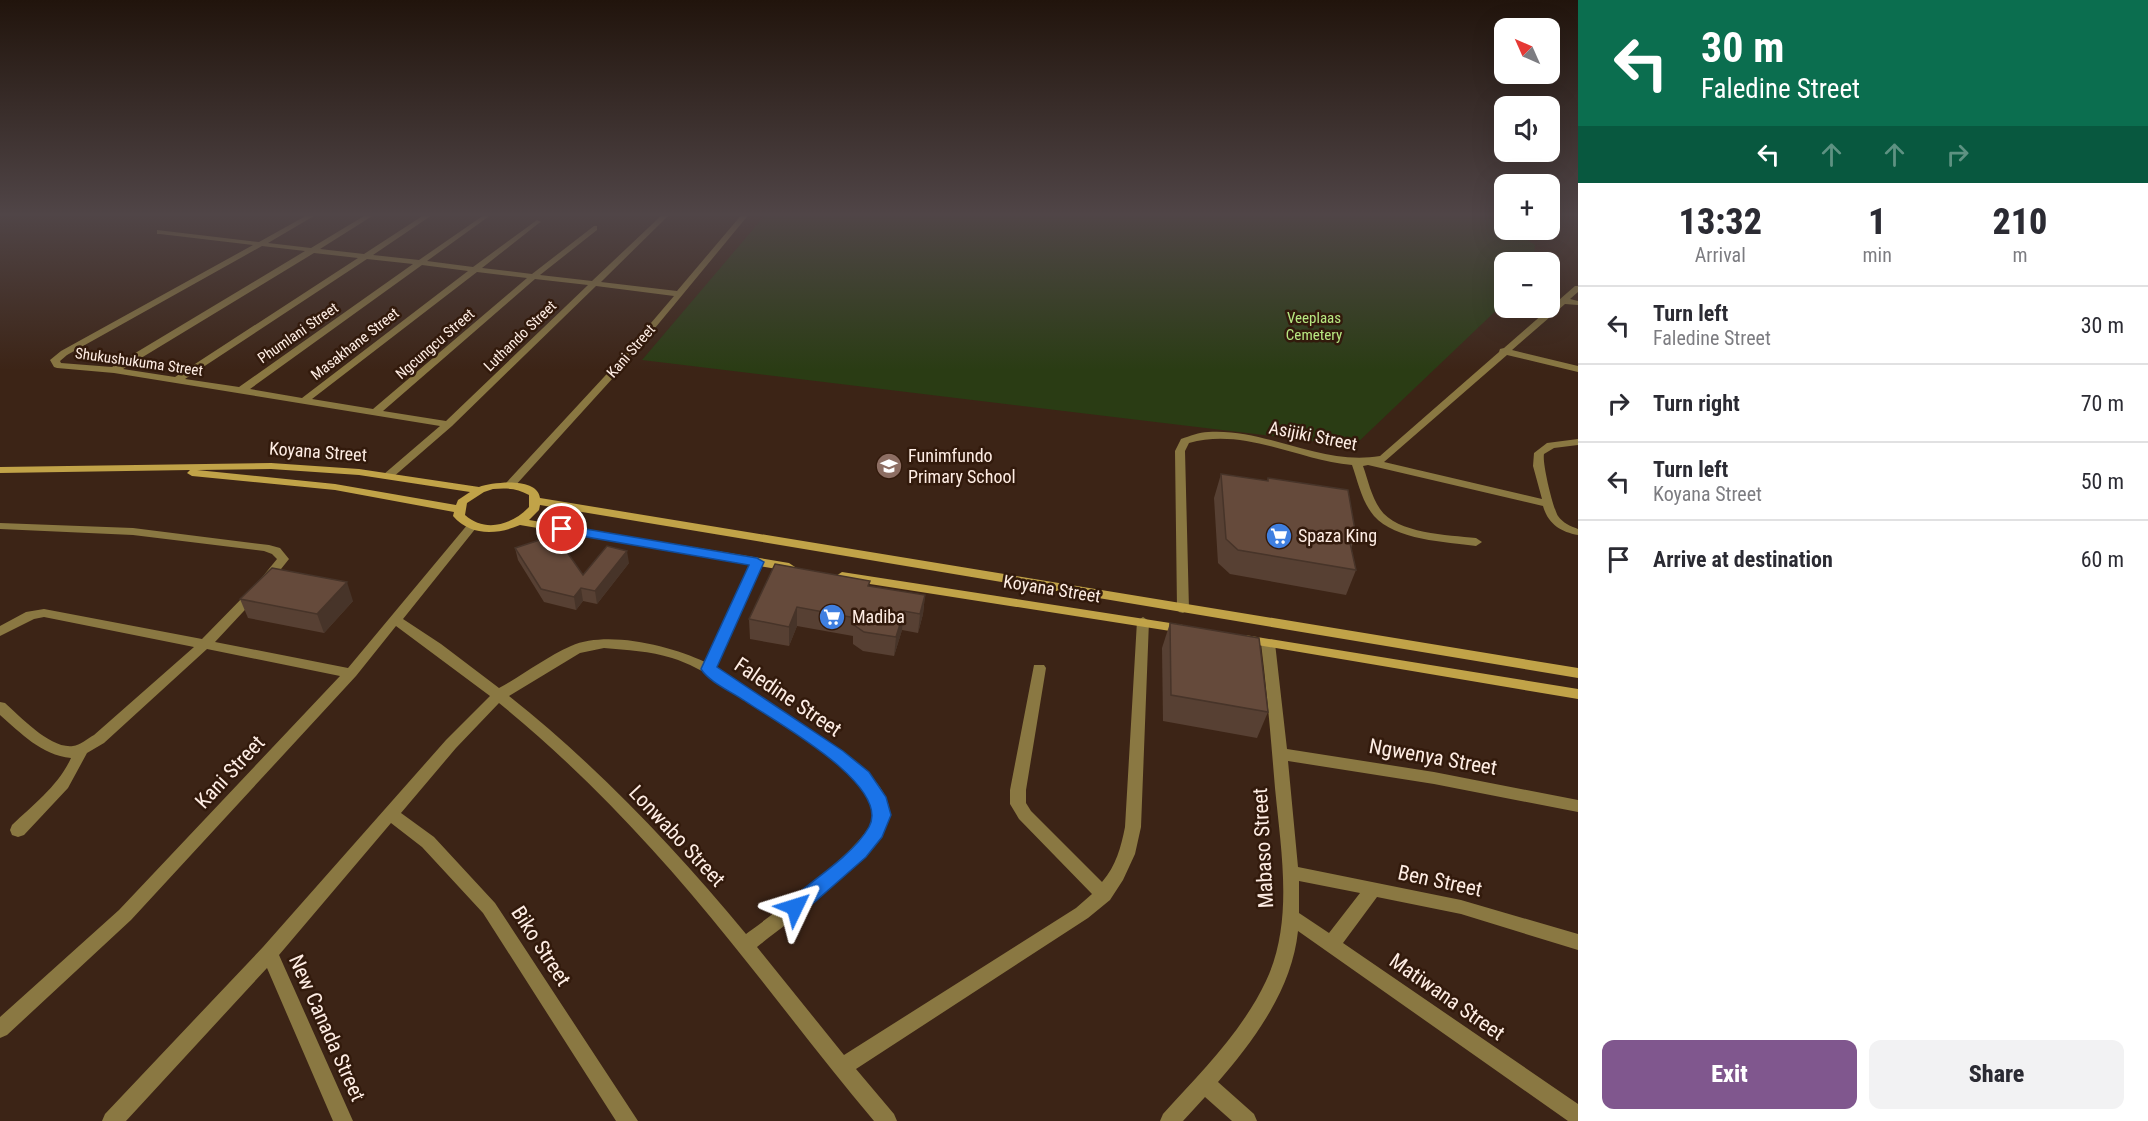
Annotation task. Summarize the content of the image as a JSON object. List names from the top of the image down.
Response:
{
  "streets": {
    "main road": ["Koyana Street"],
    "street": [
      "Phumlani Street",
      "Luthando Street",
      "Masakhane Street",
      "Ngcungcu Street",
      "Kani Street",
      "Shukushukuma Street",
      "Asijiki Street",
      "Faledine Street",
      "Ngwenya Street",
      "Lonwabo Street",
      "Mabaso Street",
      "Ben Street",
      "Biko Street",
      "Matiwana Street",
      "New Canada Street"
    ]
  },
  "crossings": [
    ["Phumlani Street", "Shukushukuma Street"],
    ["Luthando Street", "Shukushukuma Street"],
    ["Luthando Street", "Koyana Street"],
    ["Masakhane Street", "Shukushukuma Street"],
    ["Ngcungcu Street", "Shukushukuma Street"],
    ["Kani Street", "Lonwabo Street"],
    ["Asijiki Street", "Koyana Street"],
    ["Faledine Street", "Lonwabo Street"],
    ["Faledine Street", "Biko Street"],
    ["Faledine Street", "New Canada Street"],
    ["Ngwenya Street", "Mabaso Street"],
    ["Mabaso Street", "Ben Street"],
    ["Mabaso Street", "Matiwana Street"]
  ],
  "parks": ["Veeplaas Cemetery"],
  "places": {
    "school or university": ["Funimfundo Primary School"],
    "supermarket": ["Spaza King", "Madiba"]
  },
  "north": "top left",
  "page": {
    "turn": ["30 m", "Faledine Street"],
    "map_buttons": ["+", "−"],
    "eta": [
      "13:32",
      "Arrival",
      "1",
      "min",
      "210",
      "m"
    ],
    "list": [
      {
        "name": "Turn left",
        "note": "Faledine Street",
        "value": "30 m"
      },
      {
        "name": "Turn right",
        "value": "70 m"
      },
      {
        "name": "Turn left",
        "note": "Koyana Street",
        "value": "50 m"
      },
      {
        "name": "Arrive at destination",
        "value": "60 m"
      }
    ],
    "buttons": ["Exit", "Share"]
  }
}
